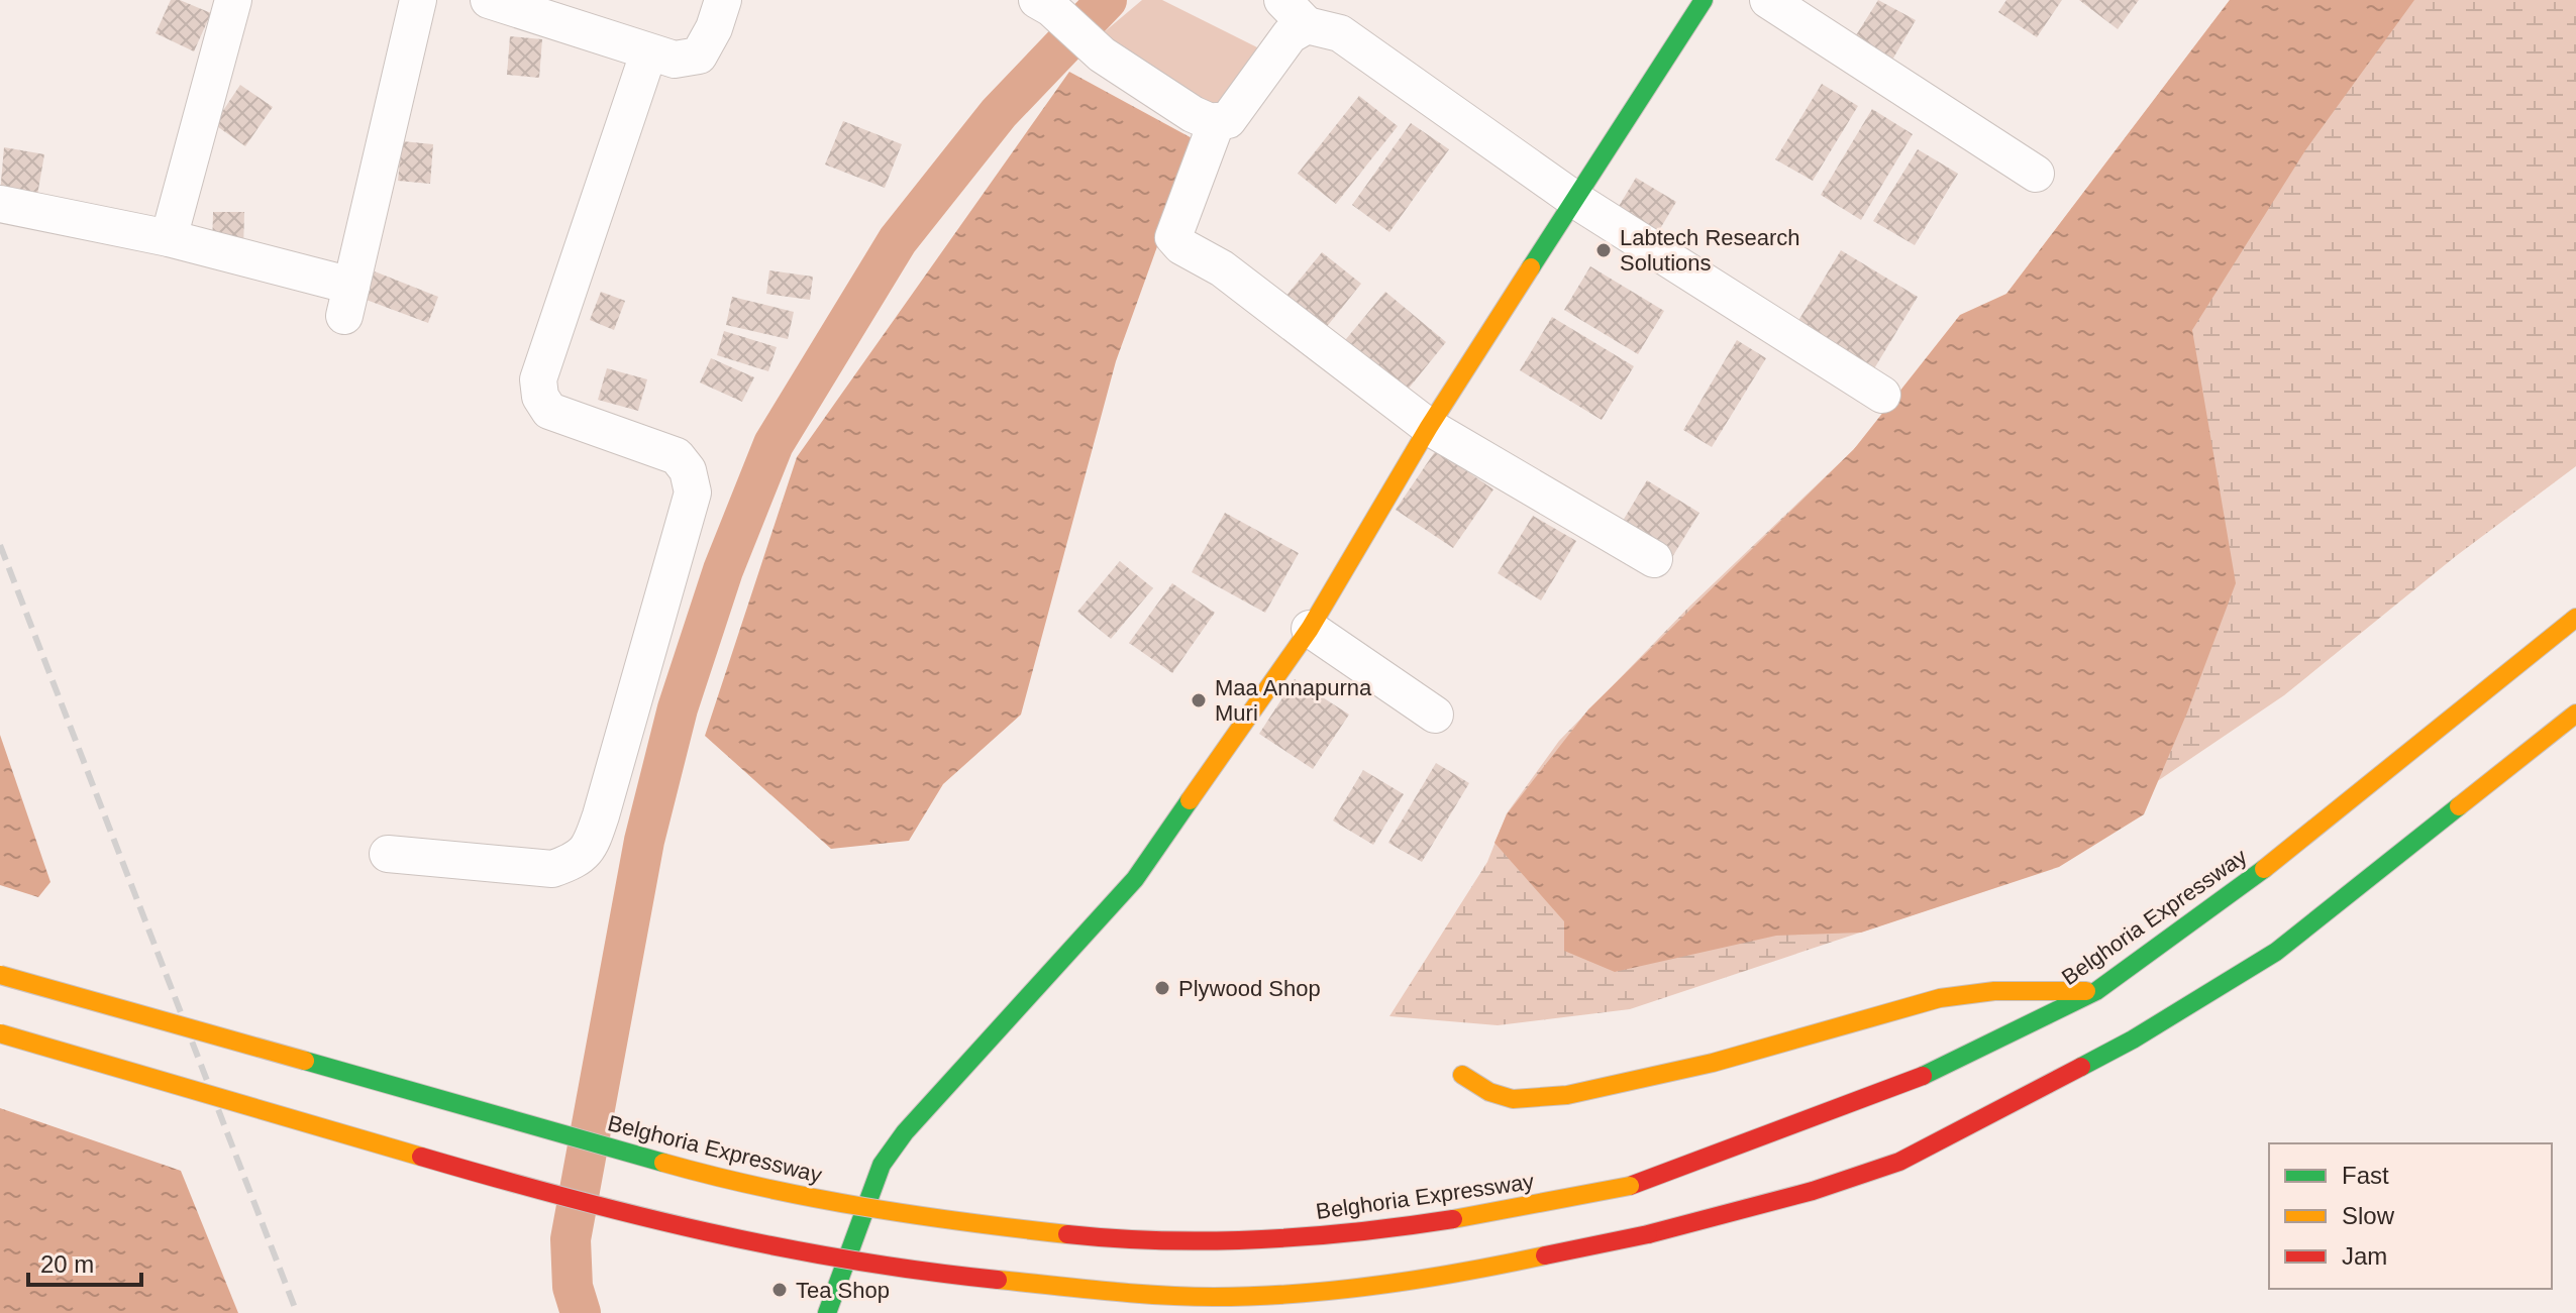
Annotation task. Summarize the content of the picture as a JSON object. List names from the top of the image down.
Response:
{
  "streets": {
    "main road": ["Belghoria Expressway"]
  },
  "places": [
    "Labtech Research Solutions",
    "Maa Annapurna Muri",
    "Plywood Shop",
    "Tea Shop"
  ],
  "legend": ["Fast", "Slow", "Jam"],
  "scale_bar": "20 m"
}
